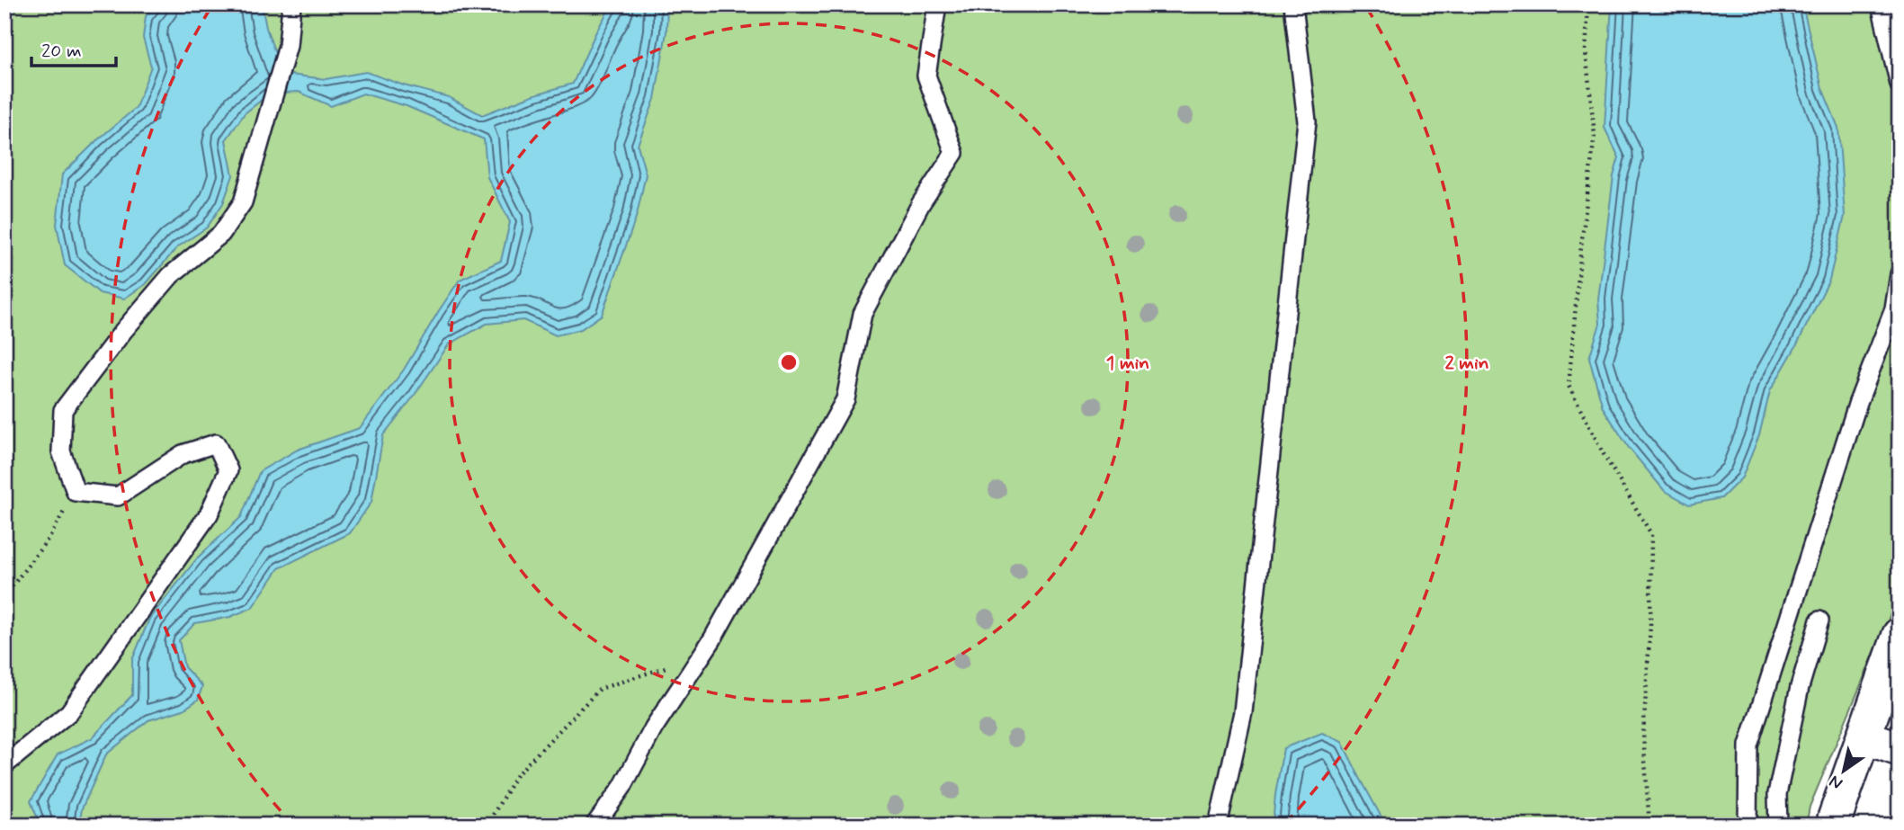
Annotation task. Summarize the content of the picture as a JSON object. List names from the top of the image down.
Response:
{
  "scale_bar": "20 m",
  "north": "bottom left",
  "rings": ["1 min", "2 min"]
}
